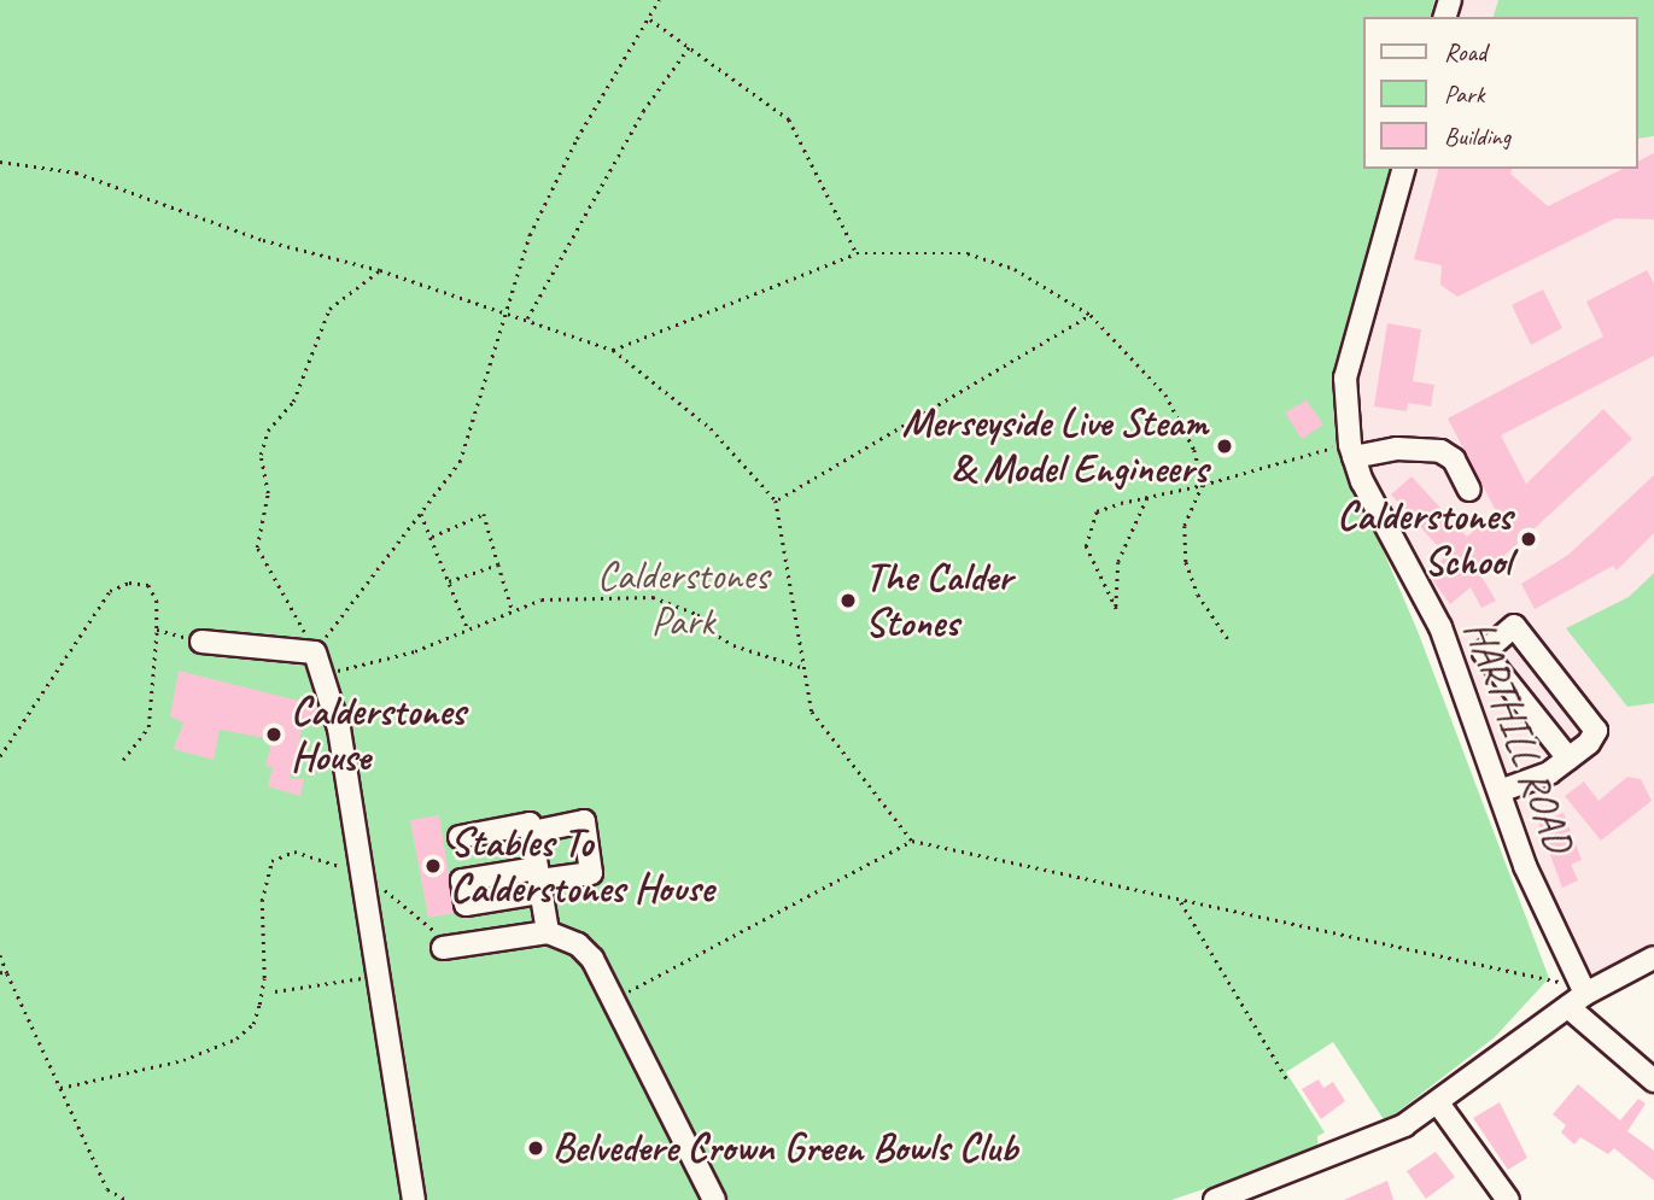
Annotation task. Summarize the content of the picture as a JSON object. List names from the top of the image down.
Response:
{
  "streets": {
    "street": ["HARTHILL ROAD"]
  },
  "parks": ["Calderstones Park"],
  "places": [
    "Merseyside Live Steam & Model Engineers",
    "Calderstones School",
    "The Calder Stones",
    "Calderstones House",
    "Stables To Calderstones House",
    "Belvedere Crown Green Bowls Club"
  ],
  "legend": ["Road", "Park", "Building"]
}
